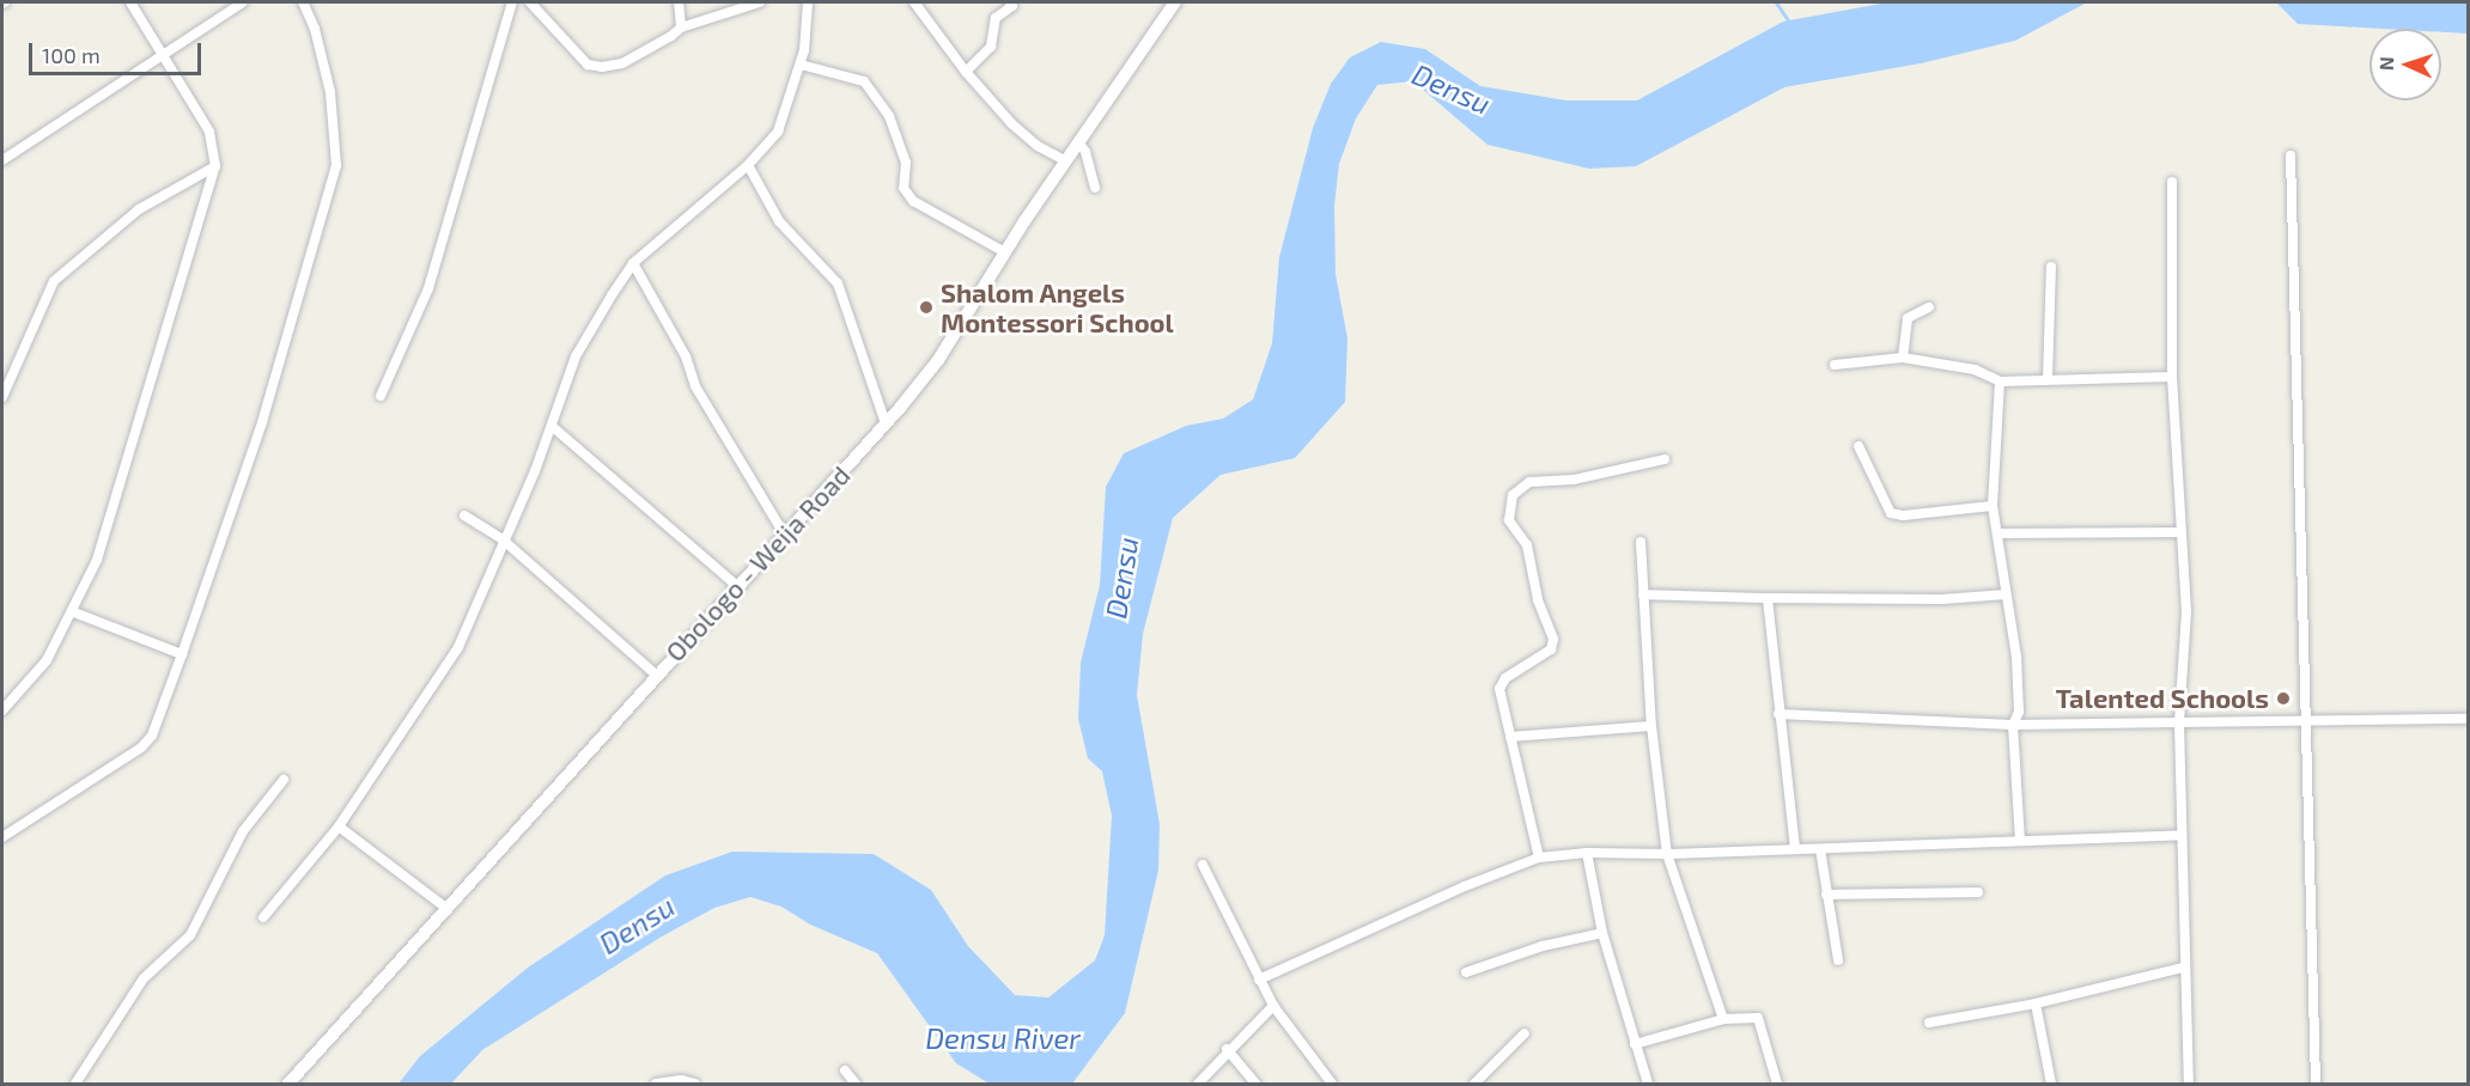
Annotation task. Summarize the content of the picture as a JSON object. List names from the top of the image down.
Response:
{
  "streets": {
    "street": ["Obologo - Weija Road"]
  },
  "water": ["Densu", "Densu River"],
  "places": ["Shalom Angels Montessori School", "Talented Schools"],
  "scale_bar": "100 m",
  "north": "left"
}
